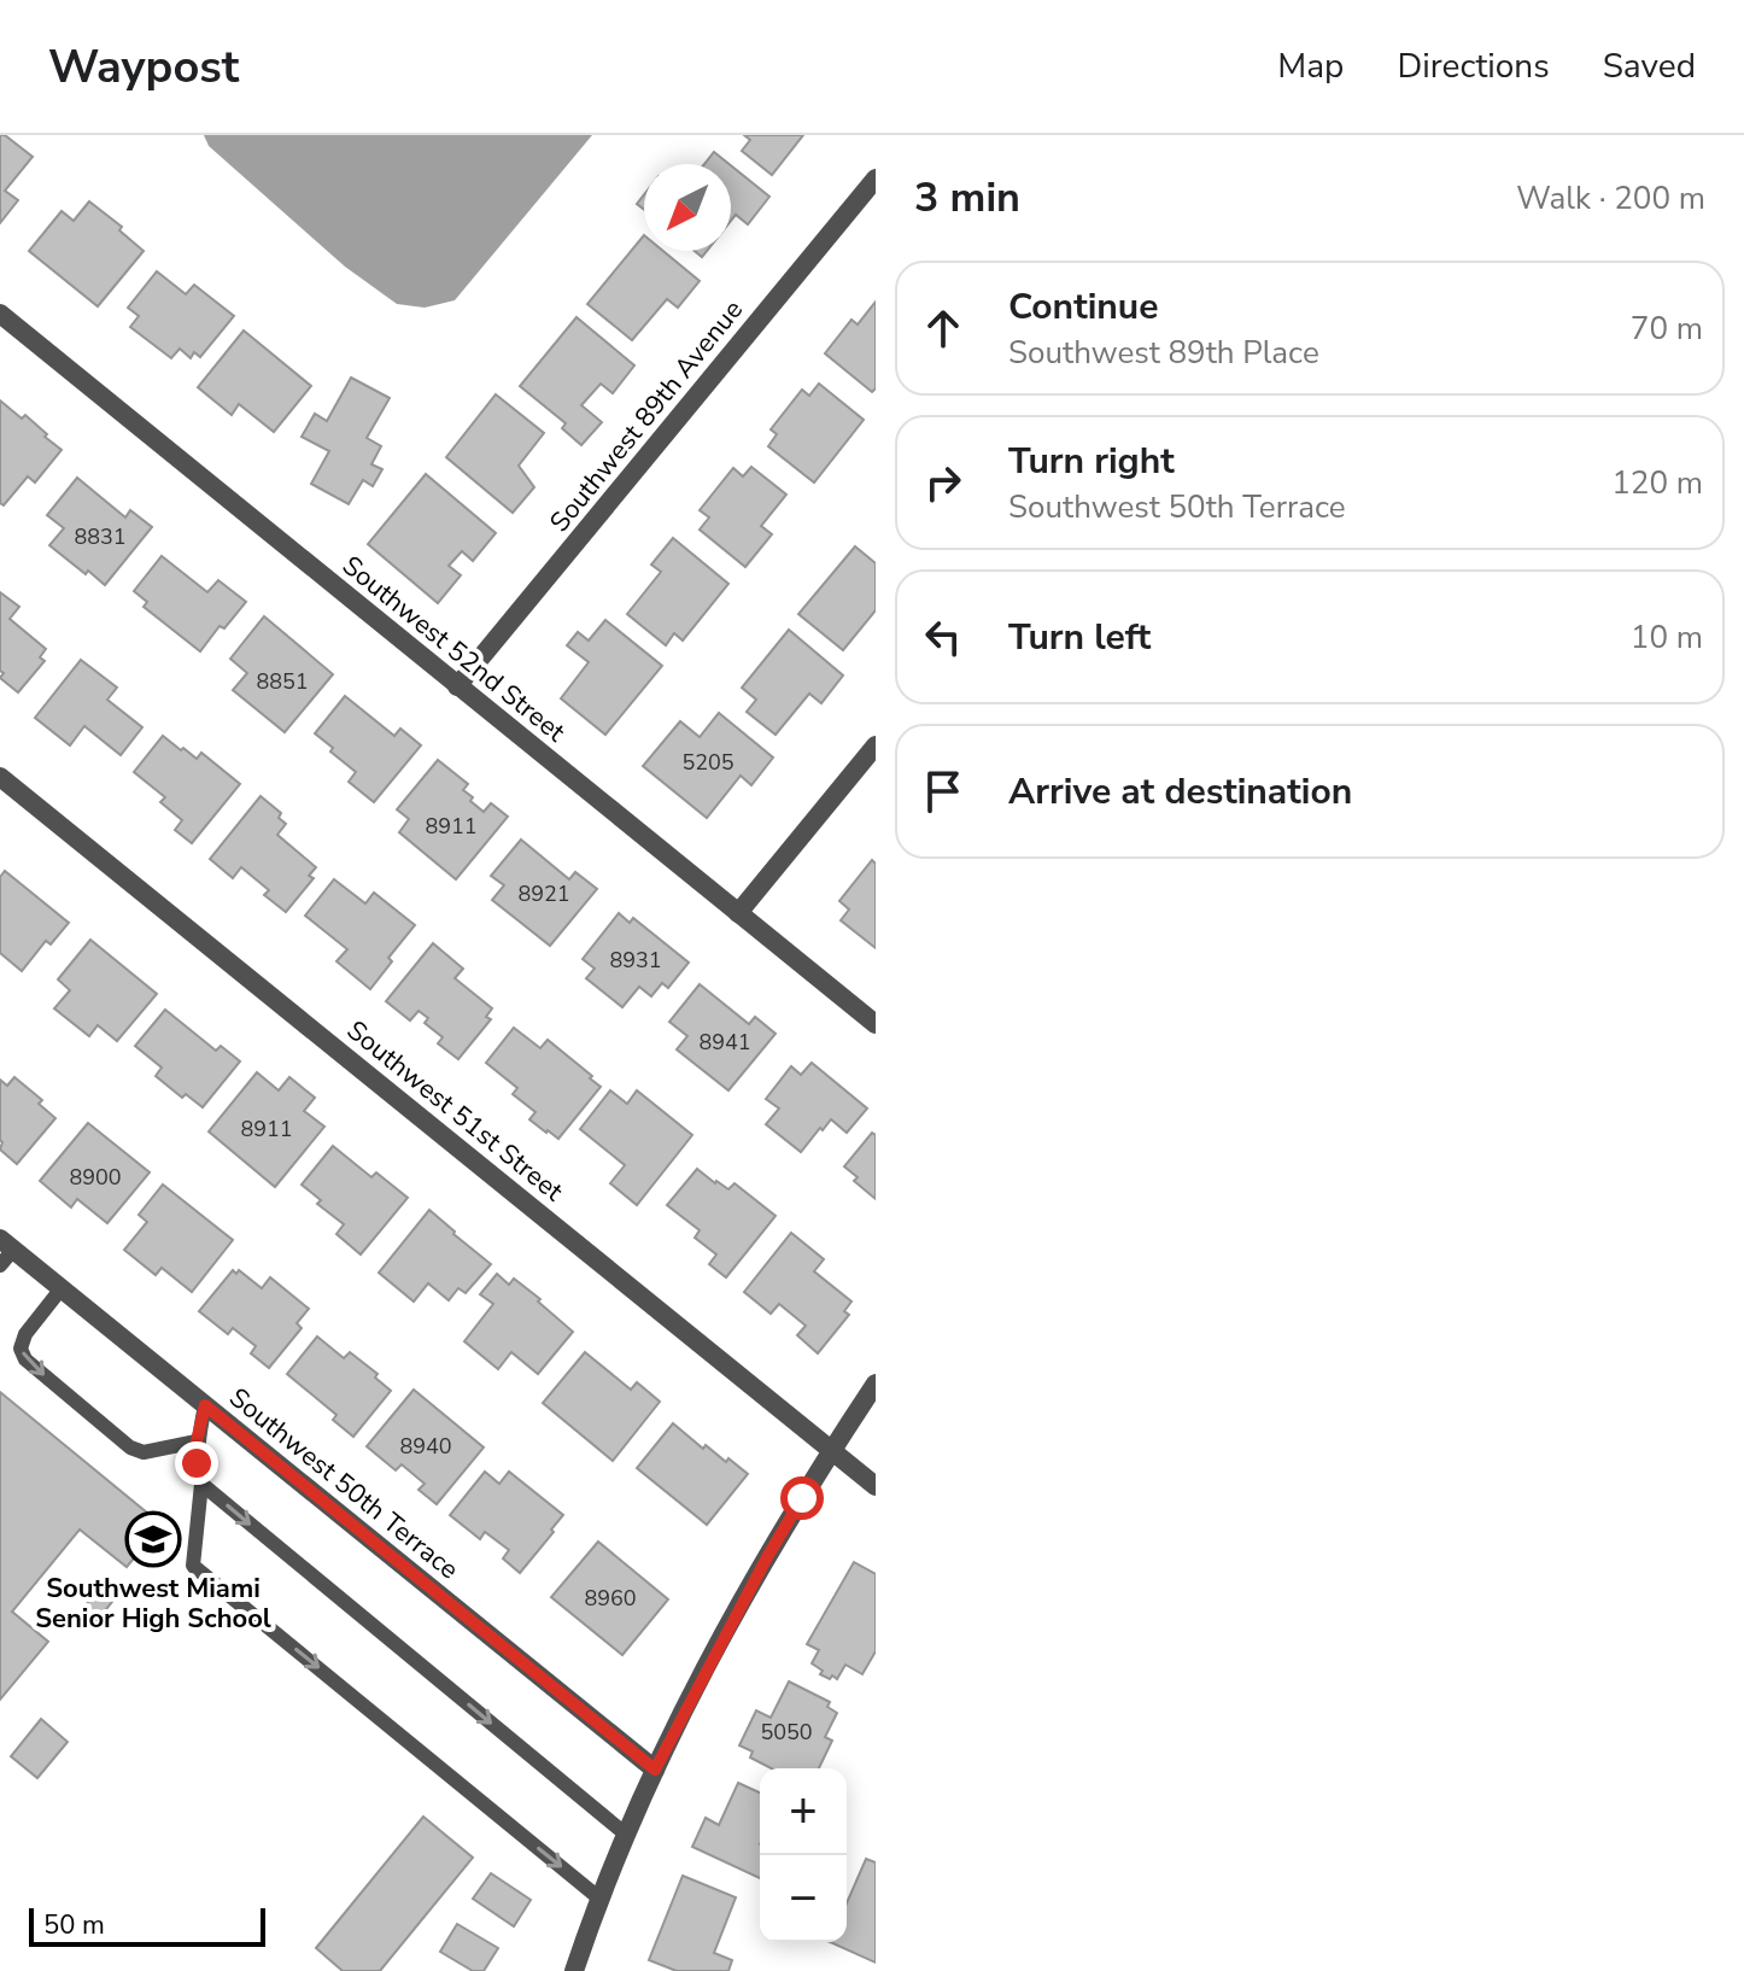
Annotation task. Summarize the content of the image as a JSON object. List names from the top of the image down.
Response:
{
  "streets": {
    "street": [
      "Southwest 89th Avenue",
      "Southwest 52nd Street",
      "Southwest 51st Street",
      "Southwest 50th Terrace"
    ]
  },
  "crossings": [
    ["Southwest 89th Avenue", "Southwest 52nd Street"]
  ],
  "places": {
    "school or university": ["Southwest Miami Senior High School"]
  },
  "house_numbers": [
    "8831",
    "8851",
    "5205",
    "8911",
    "8921",
    "8931",
    "8941",
    "8911",
    "8900",
    "8940",
    "8960",
    "5050"
  ],
  "scale_bar": "50 m",
  "north": "bottom left",
  "page": {
    "header": "Waypost",
    "nav": ["Map", "Directions", "Saved"],
    "heading": ["3 min", "Walk · 200 m"],
    "list": [
      ["Continue", "Southwest 89th Place", "70 m"],
      ["Turn right", "Southwest 50th Terrace", "120 m"],
      ["Turn left", "10 m"],
      "Arrive at destination"
    ],
    "map_buttons": ["+", "−"],
    "scale": "50 m"
  }
}
